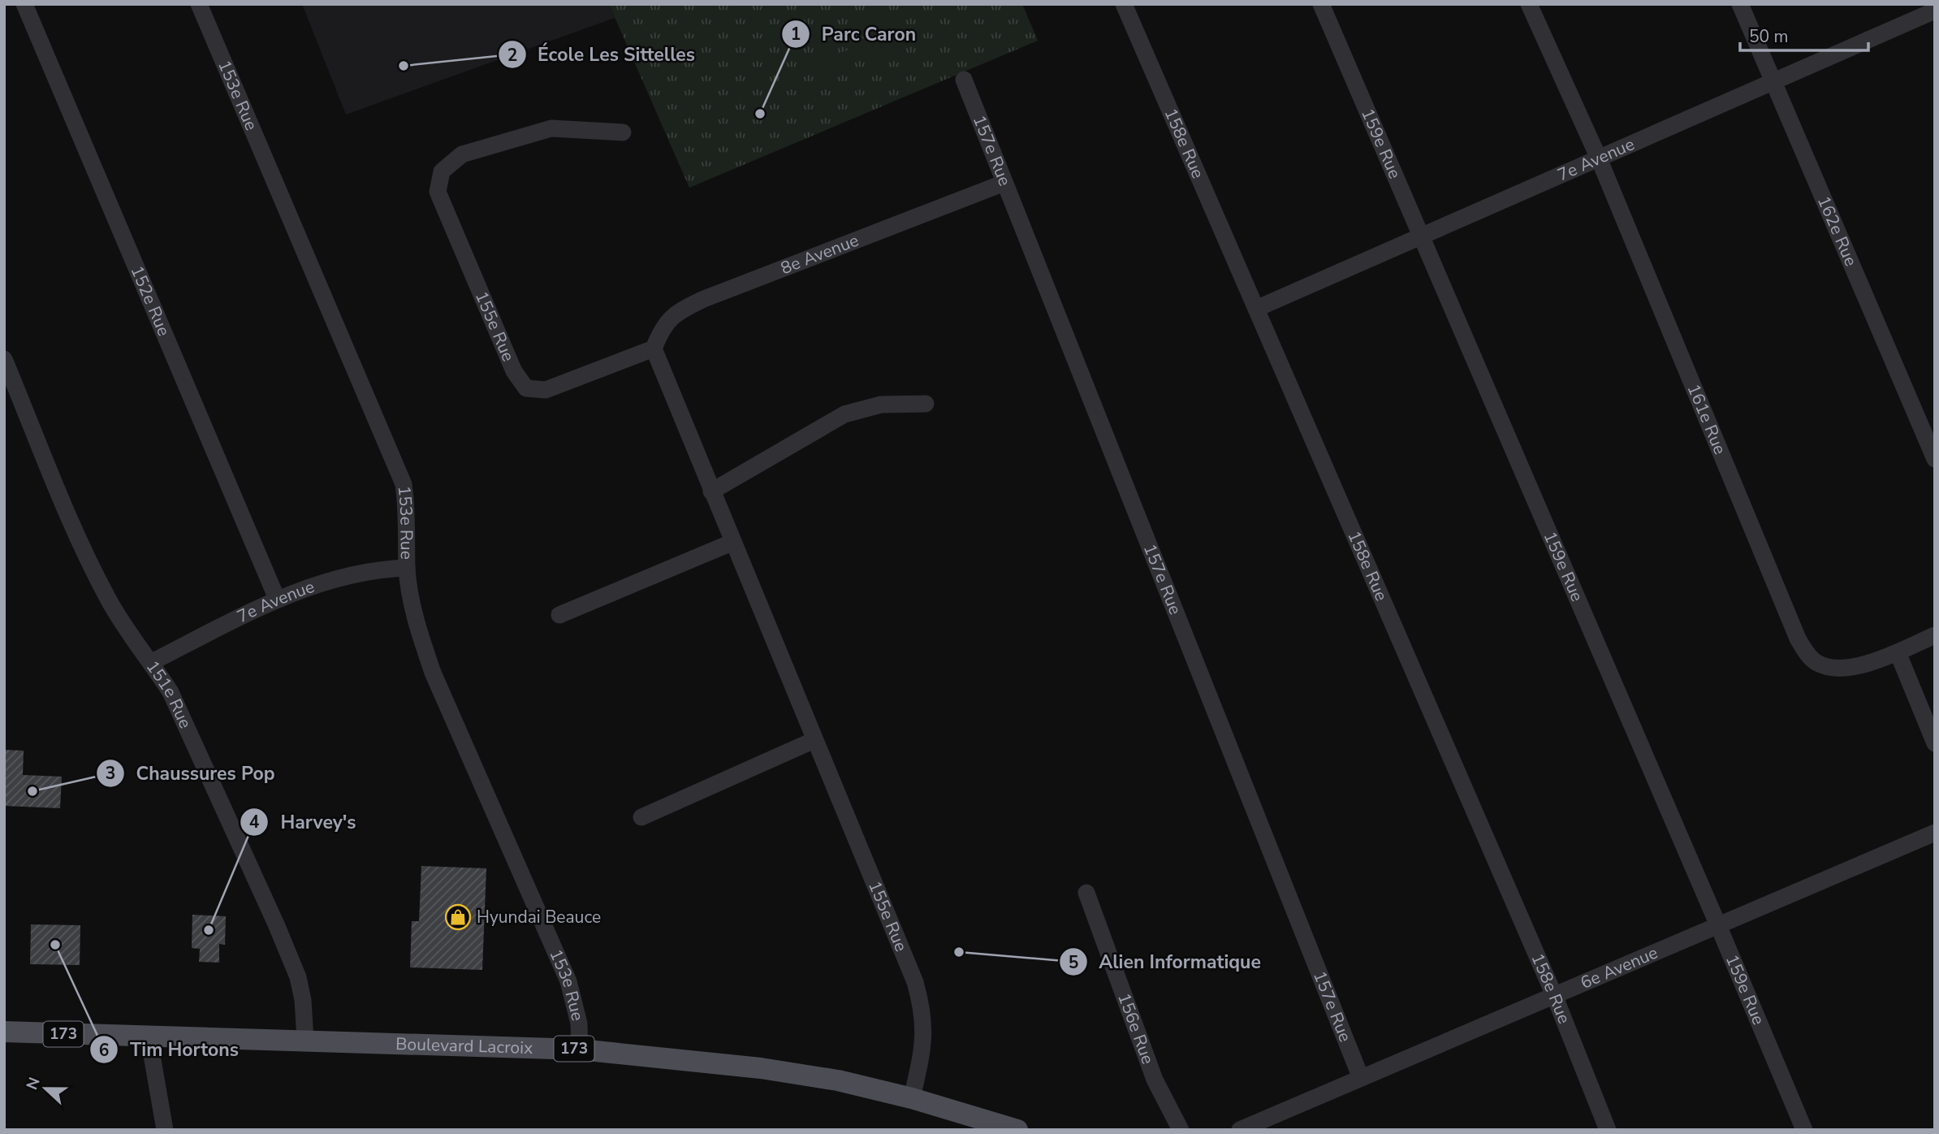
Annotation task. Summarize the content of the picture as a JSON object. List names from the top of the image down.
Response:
{
  "streets": {
    "main road": ["173", "Boulevard Lacroix"],
    "street": [
      "153e Rue",
      "158e Rue",
      "159e Rue",
      "157e Rue",
      "7e Avenue",
      "162e Rue",
      "8e Avenue",
      "152e Rue",
      "155e Rue",
      "161e Rue",
      "151e Rue",
      "6e Avenue",
      "156e Rue"
    ]
  },
  "crossings": [
    ["153e Rue", "7e Avenue"],
    ["153e Rue", "Boulevard Lacroix"],
    ["158e Rue", "7e Avenue"],
    ["158e Rue", "6e Avenue"],
    ["159e Rue", "7e Avenue"],
    ["159e Rue", "6e Avenue"],
    ["157e Rue", "8e Avenue"],
    ["157e Rue", "6e Avenue"],
    ["7e Avenue", "162e Rue"],
    ["7e Avenue", "152e Rue"],
    ["7e Avenue", "161e Rue"],
    ["7e Avenue", "151e Rue"],
    ["8e Avenue", "155e Rue"],
    ["155e Rue", "Boulevard Lacroix"],
    ["151e Rue", "Boulevard Lacroix"]
  ],
  "places": {
    "other": [
      "École Les Sittelles",
      "Parc Caron",
      "Chaussures Pop",
      "Harvey's",
      "Tim Hortons",
      "Alien Informatique"
    ],
    "shop": ["Hyundai Beauce"]
  },
  "scale_bar": "50 m",
  "north": "left"
}
